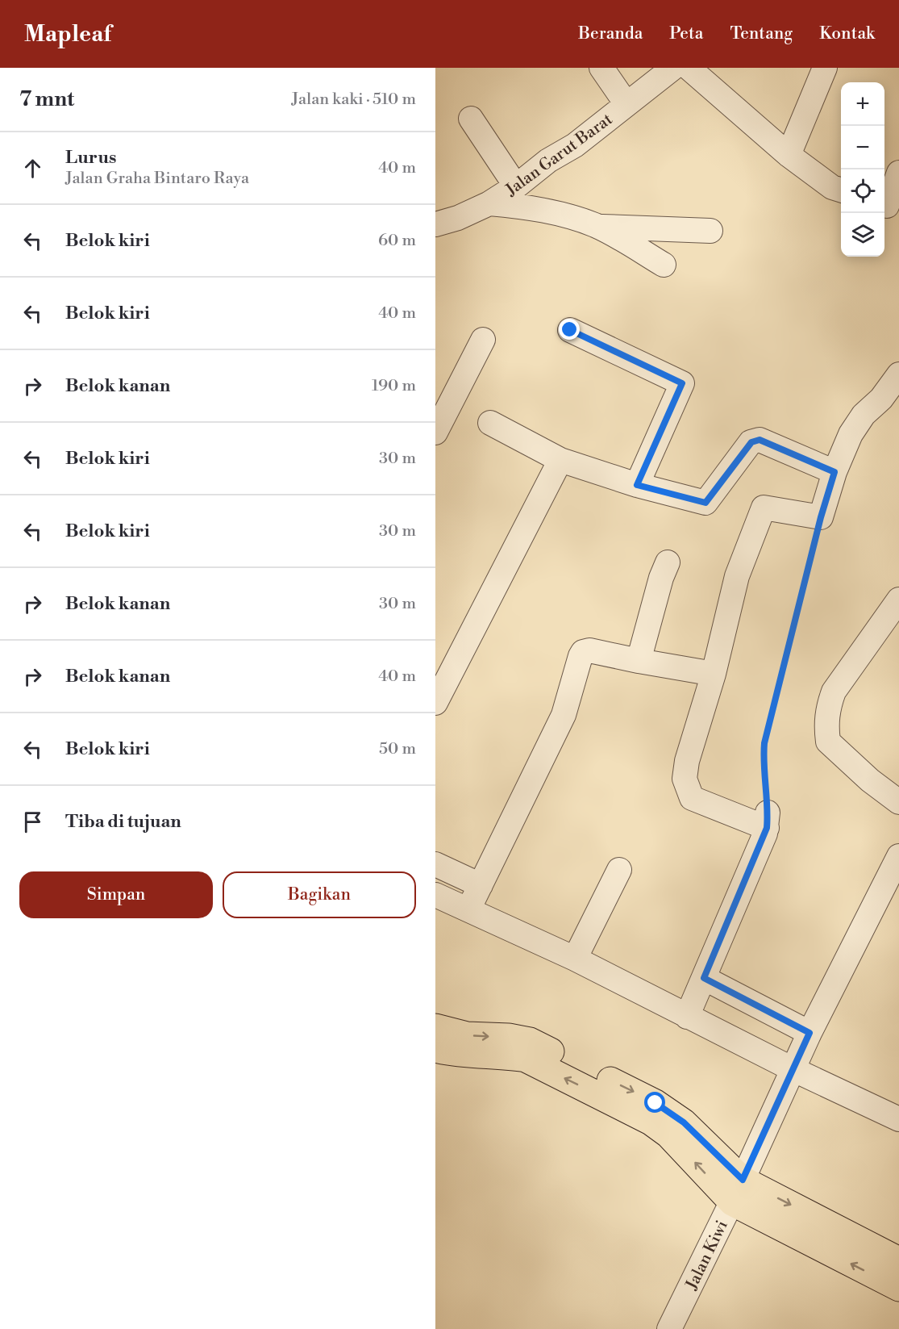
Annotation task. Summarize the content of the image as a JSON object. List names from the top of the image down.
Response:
{
  "streets": {
    "street": ["Jalan Garut Barat", "Jalan Kiwi"]
  },
  "page": {
    "header": "Mapleaf",
    "nav": [
      "Beranda",
      "Peta",
      "Tentang",
      "Kontak"
    ],
    "heading": ["7 mnt", "Jalan kaki · 510 m"],
    "map_buttons": ["+", "−"],
    "list": [
      ["Lurus", "Jalan Graha Bintaro Raya", "40 m"],
      ["Belok kiri", "60 m"],
      ["Belok kiri", "40 m"],
      ["Belok kanan", "190 m"],
      ["Belok kiri", "30 m"],
      ["Belok kiri", "30 m"],
      ["Belok kanan", "30 m"],
      ["Belok kanan", "40 m"],
      ["Belok kiri", "50 m"],
      "Tiba di tujuan"
    ],
    "buttons": ["Simpan", "Bagikan"]
  }
}
